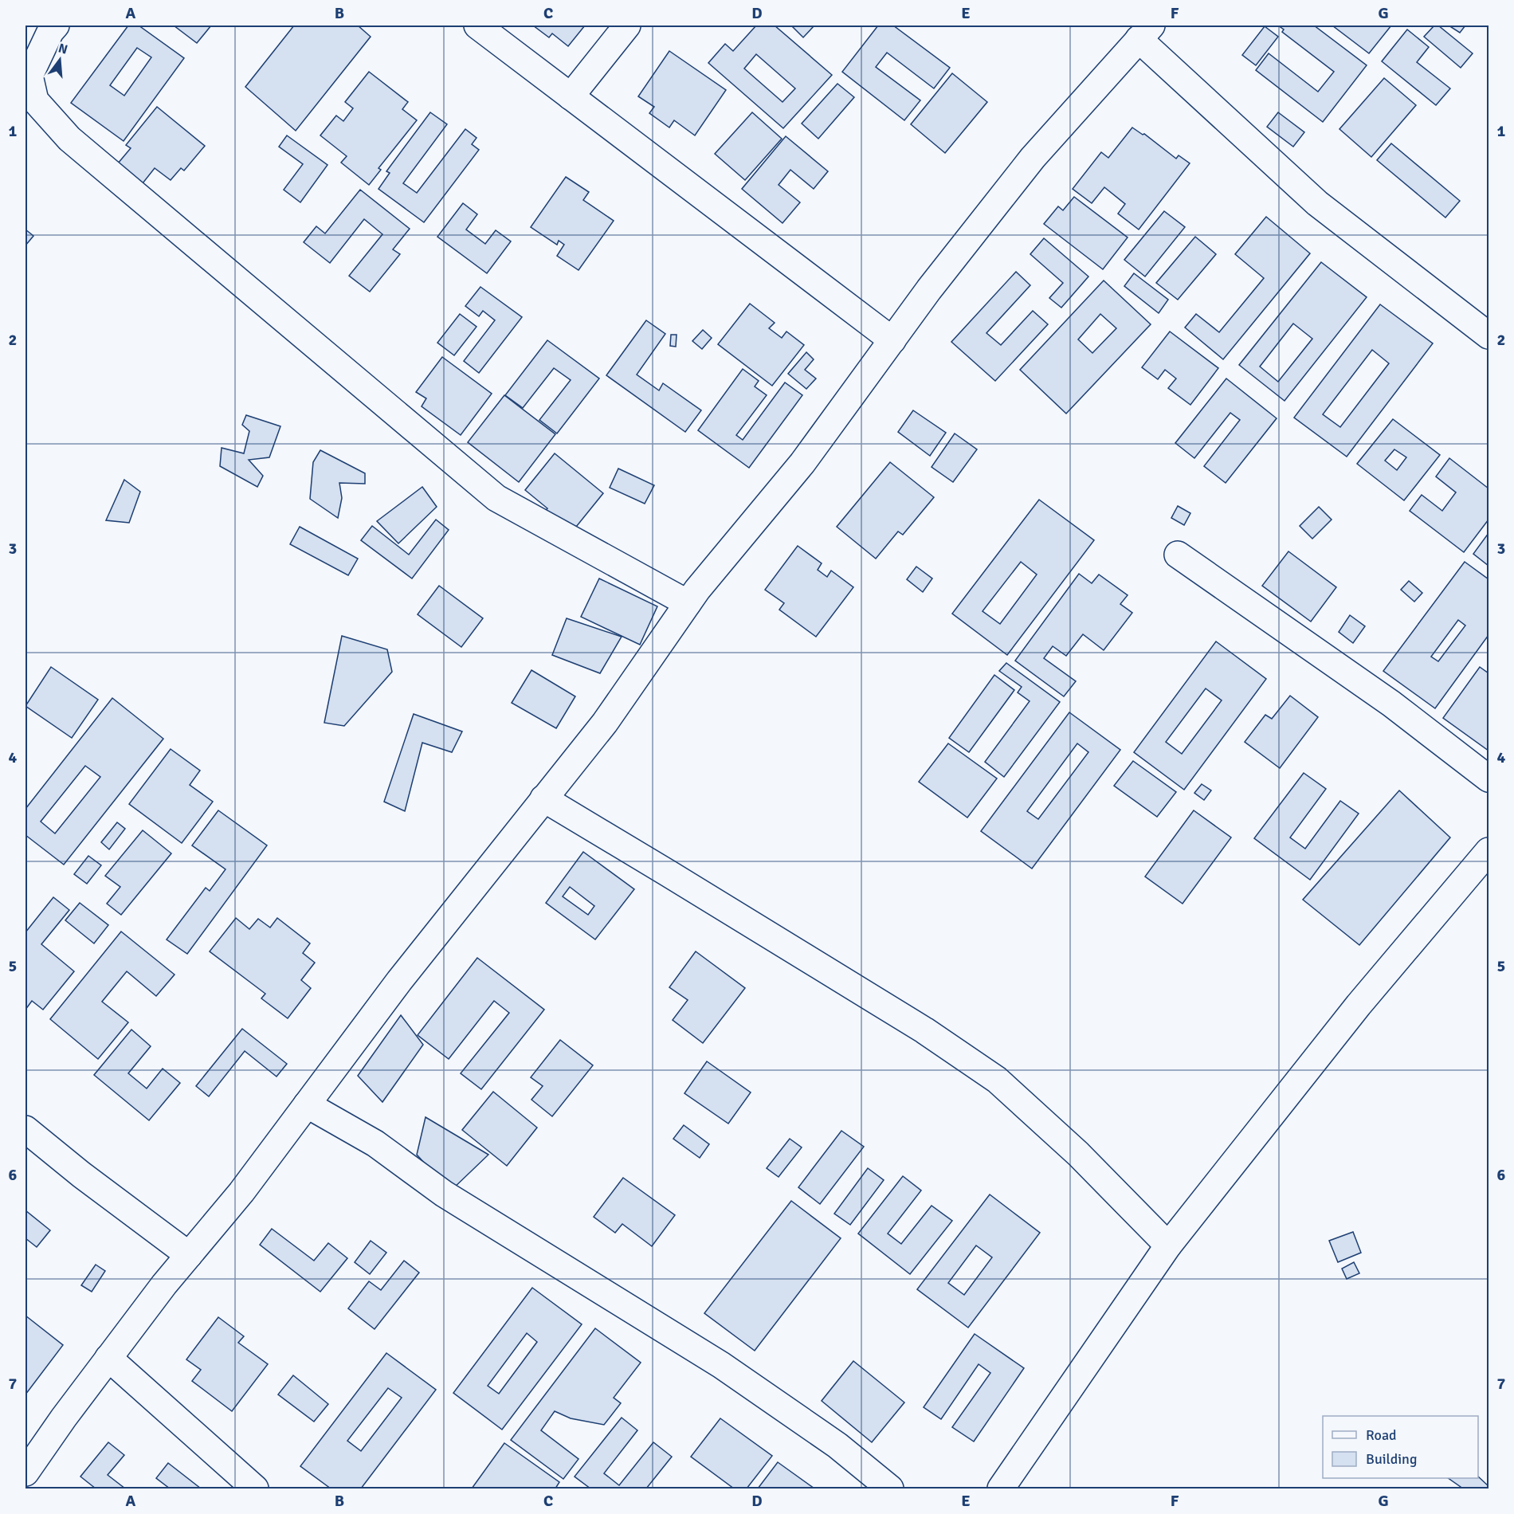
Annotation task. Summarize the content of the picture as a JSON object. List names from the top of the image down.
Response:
{
  "legend": ["Road", "Building"],
  "north": "top",
  "grid": {
    "columns": [
      "A",
      "B",
      "C",
      "D",
      "E",
      "F",
      "G"
    ],
    "rows": [
      "1",
      "2",
      "3",
      "4",
      "5",
      "6",
      "7"
    ]
  }
}
